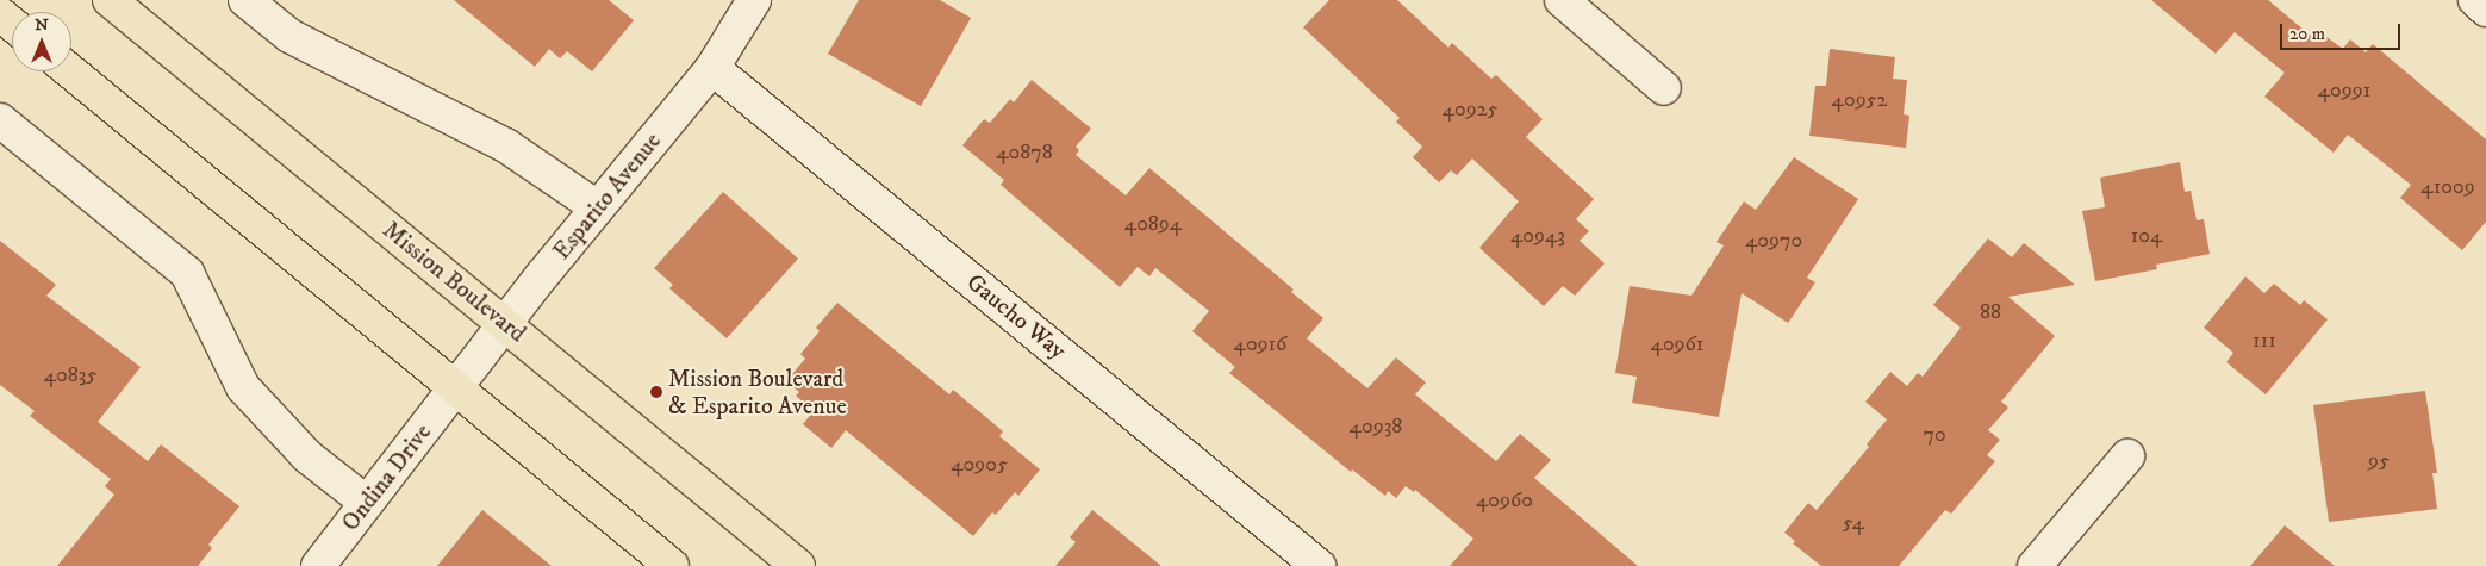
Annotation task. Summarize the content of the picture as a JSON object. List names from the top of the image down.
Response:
{
  "streets": {
    "main road": ["Mission Boulevard"],
    "street": ["Esparito Avenue", "Gaucho Way", "Ondina Drive"]
  },
  "crossings": [
    ["Esparito Avenue", "Mission Boulevard"],
    ["Esparito Avenue", "Gaucho Way"],
    ["Esparito Avenue", "Ondina Drive"]
  ],
  "places": ["Mission Boulevard & Esparito Avenue"],
  "house_numbers": [
    "40991",
    "40952",
    "40925",
    "40878",
    "41009",
    "40894",
    "40943",
    "104",
    "40970",
    "88",
    "111",
    "40916",
    "40961",
    "40835",
    "40938",
    "70",
    "95",
    "40905",
    "40960",
    "54"
  ],
  "scale_bar": "20 m",
  "north": "top"
}
